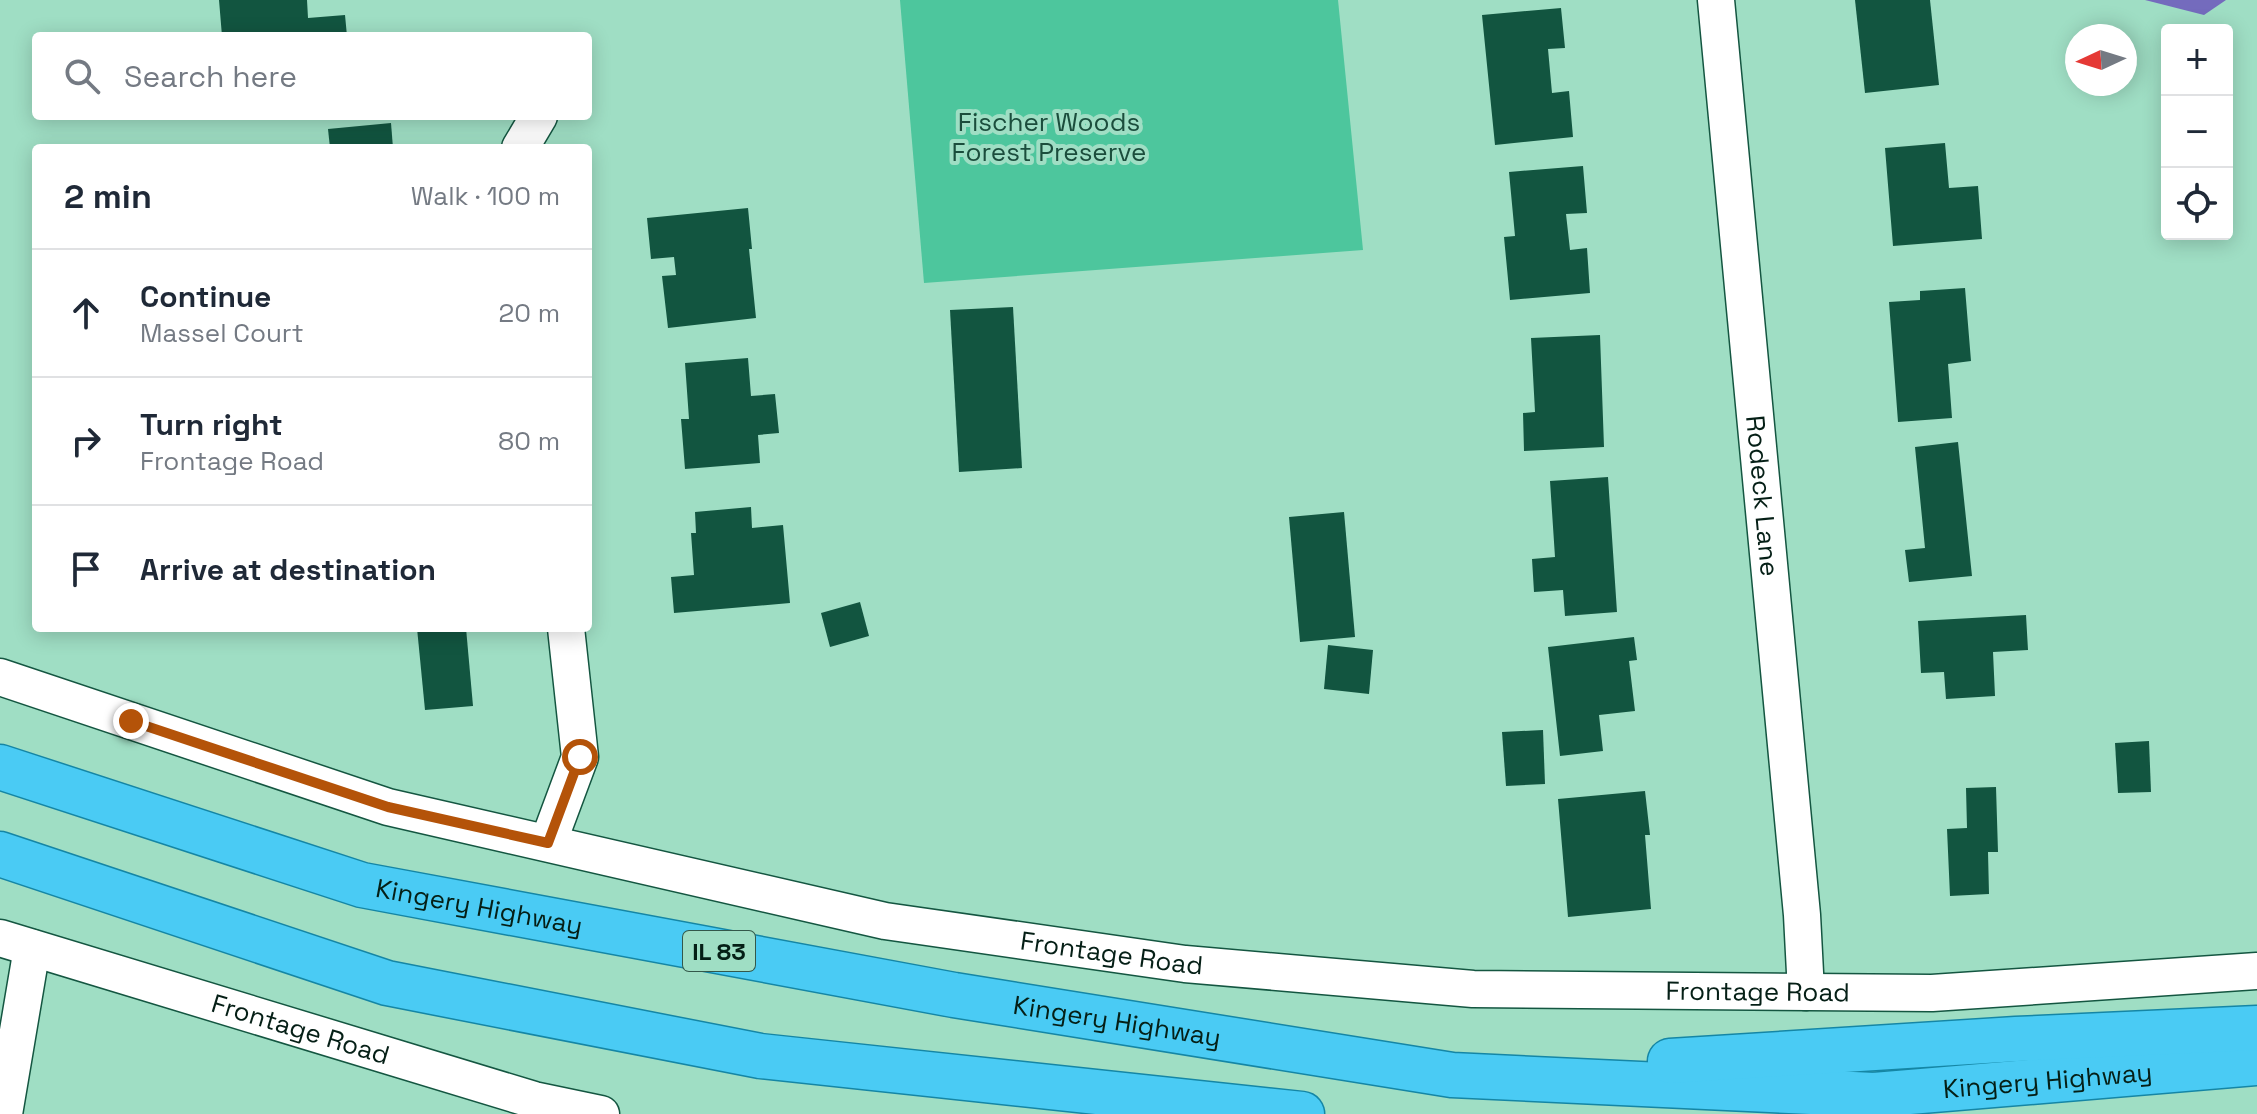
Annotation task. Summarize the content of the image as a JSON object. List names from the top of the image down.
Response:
{
  "streets": {
    "highway": ["Kingery Highway", "IL 83"],
    "street": ["Rodeck Lane", "Frontage Road"]
  },
  "crossings": [
    ["Rodeck Lane", "Frontage Road"]
  ],
  "parks": ["Fischer Woods Forest Preserve"],
  "north": "left",
  "page": {
    "map_buttons": ["+", "−"],
    "search": "Search here",
    "heading": ["2 min", "Walk · 100 m"],
    "list": [
      ["Continue", "Massel Court", "20 m"],
      ["Turn right", "Frontage Road", "80 m"],
      "Arrive at destination"
    ]
  }
}
